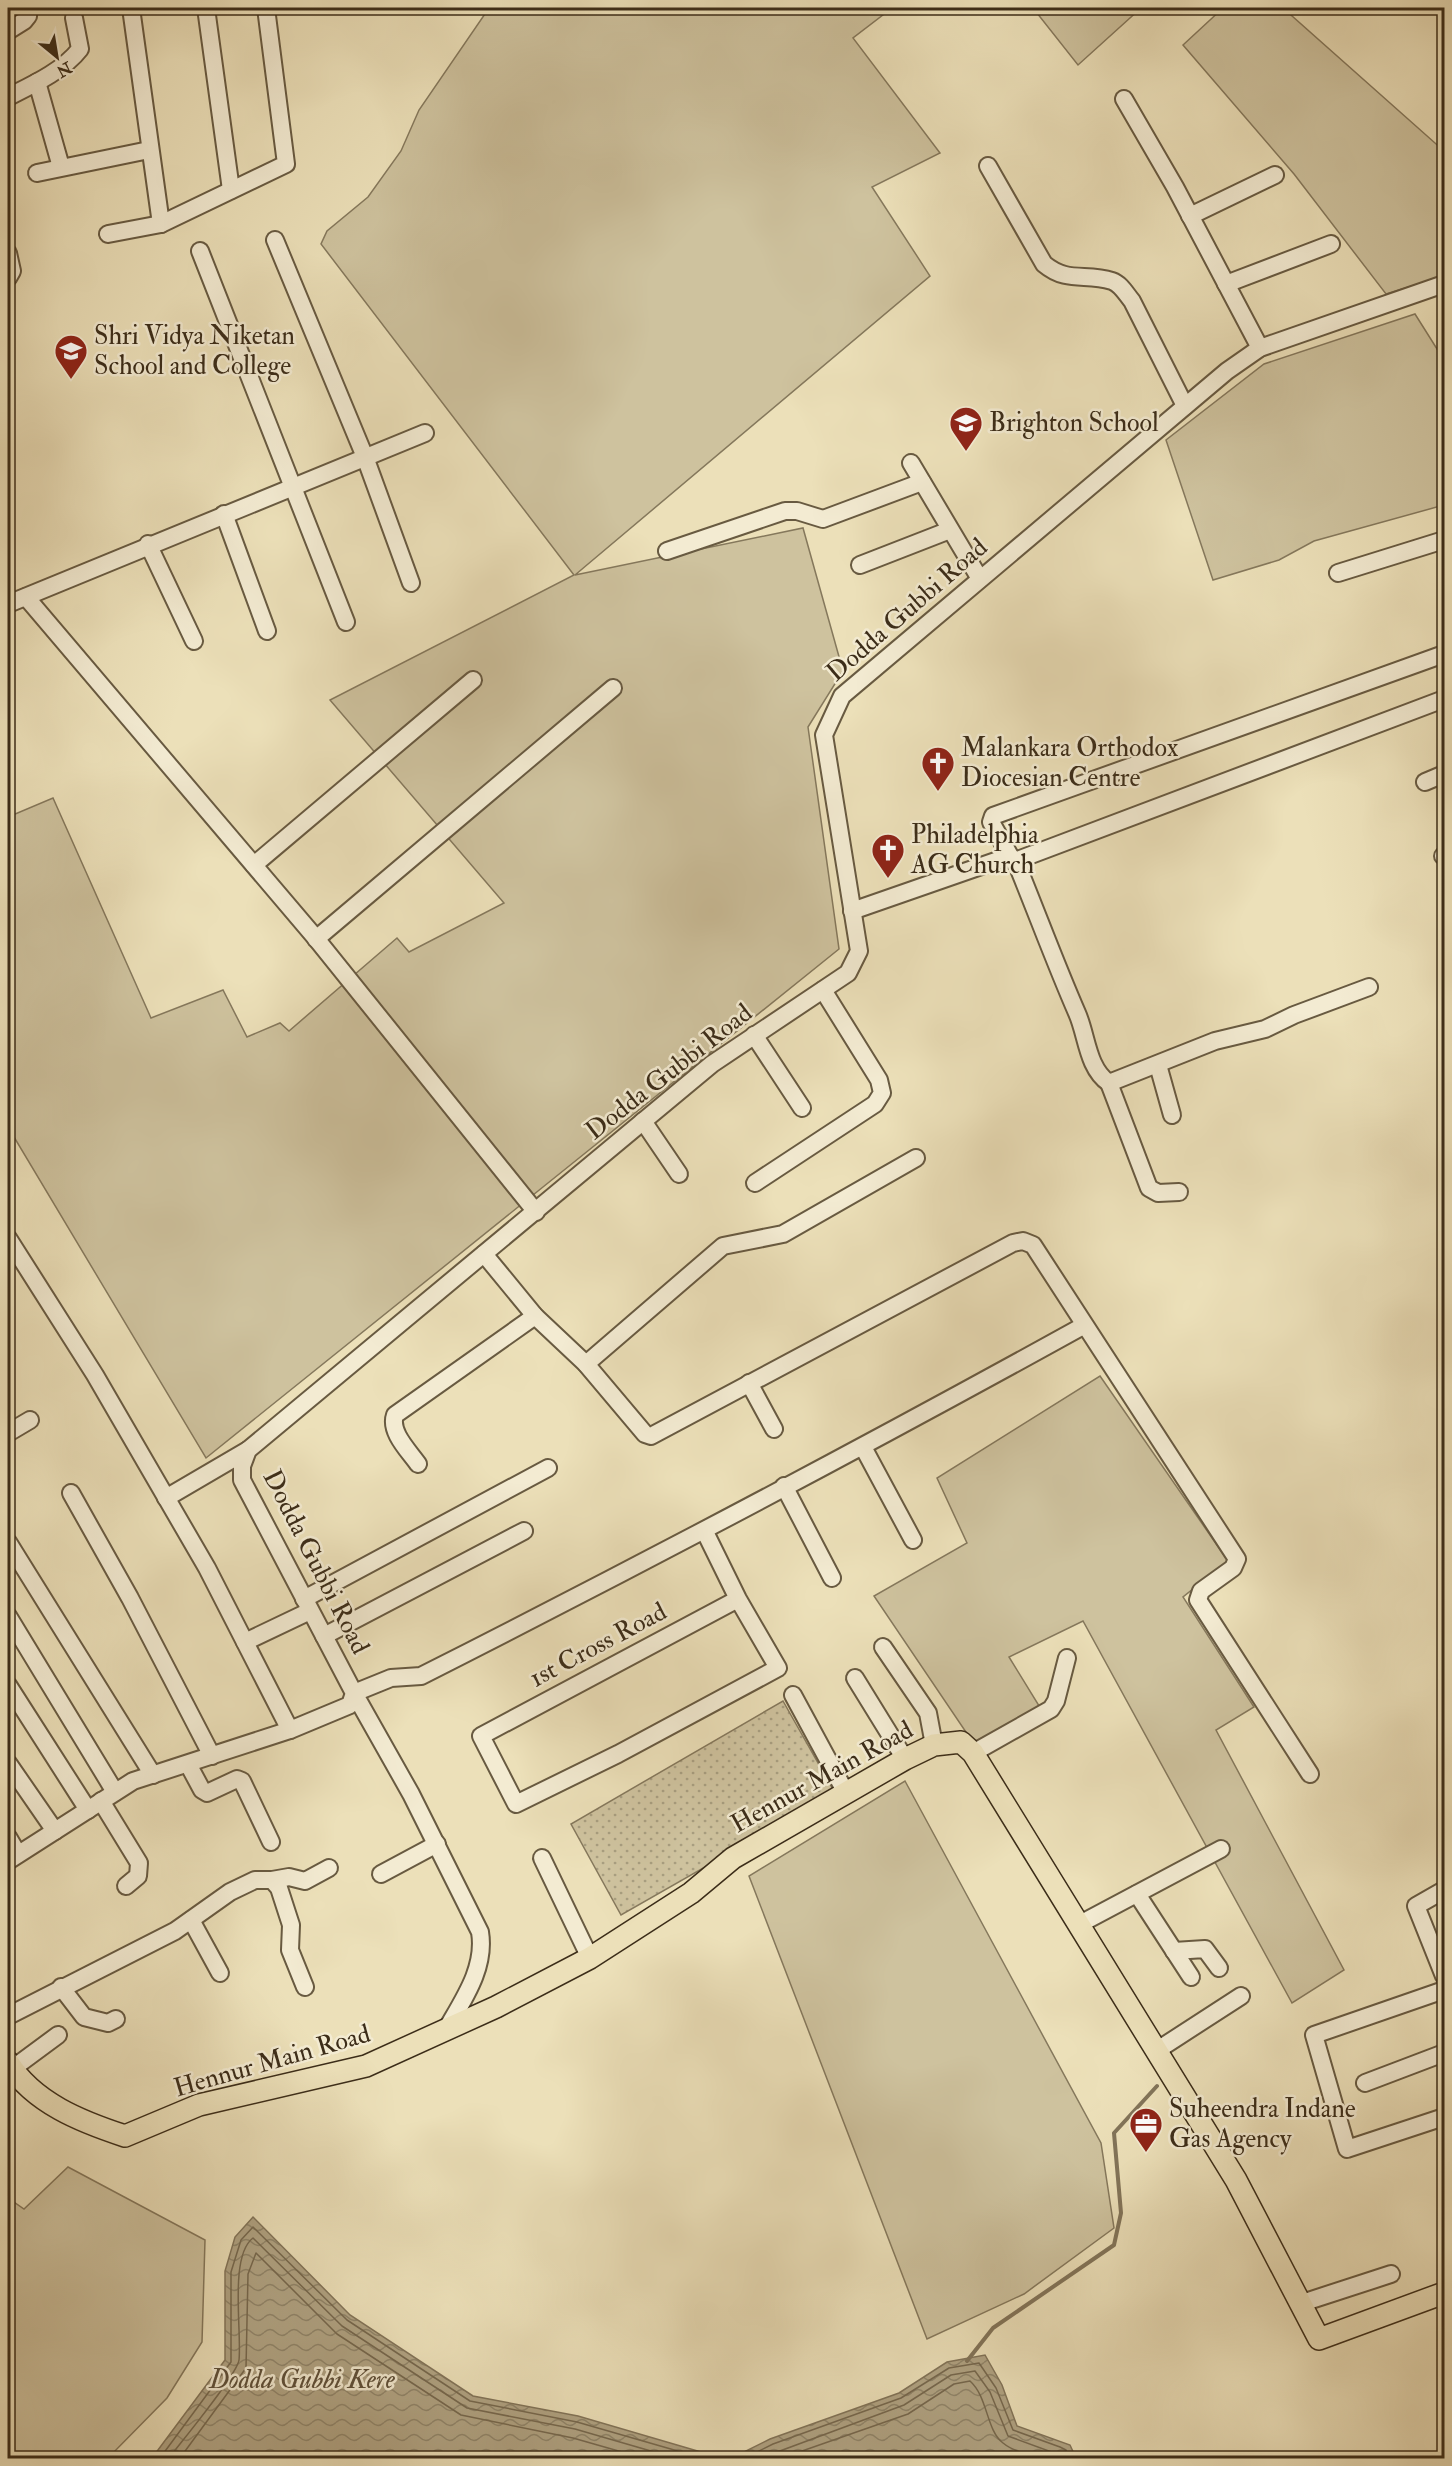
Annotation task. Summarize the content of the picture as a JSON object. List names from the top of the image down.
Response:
{
  "streets": {
    "main road": ["Hennur Main Road"],
    "street": ["Dodda Gubbi Road", "1st Cross Road"]
  },
  "water": ["Dodda Gubbi Kere"],
  "places": {
    "school or university": ["Shri Vidya Niketan School and College", "Brighton School"],
    "church": ["Malankara Orthodox Diocesian Centre", "Philadelphia AG Church"],
    "office": ["Suheendra Indane Gas Agency"]
  },
  "north": "bottom right"
}
